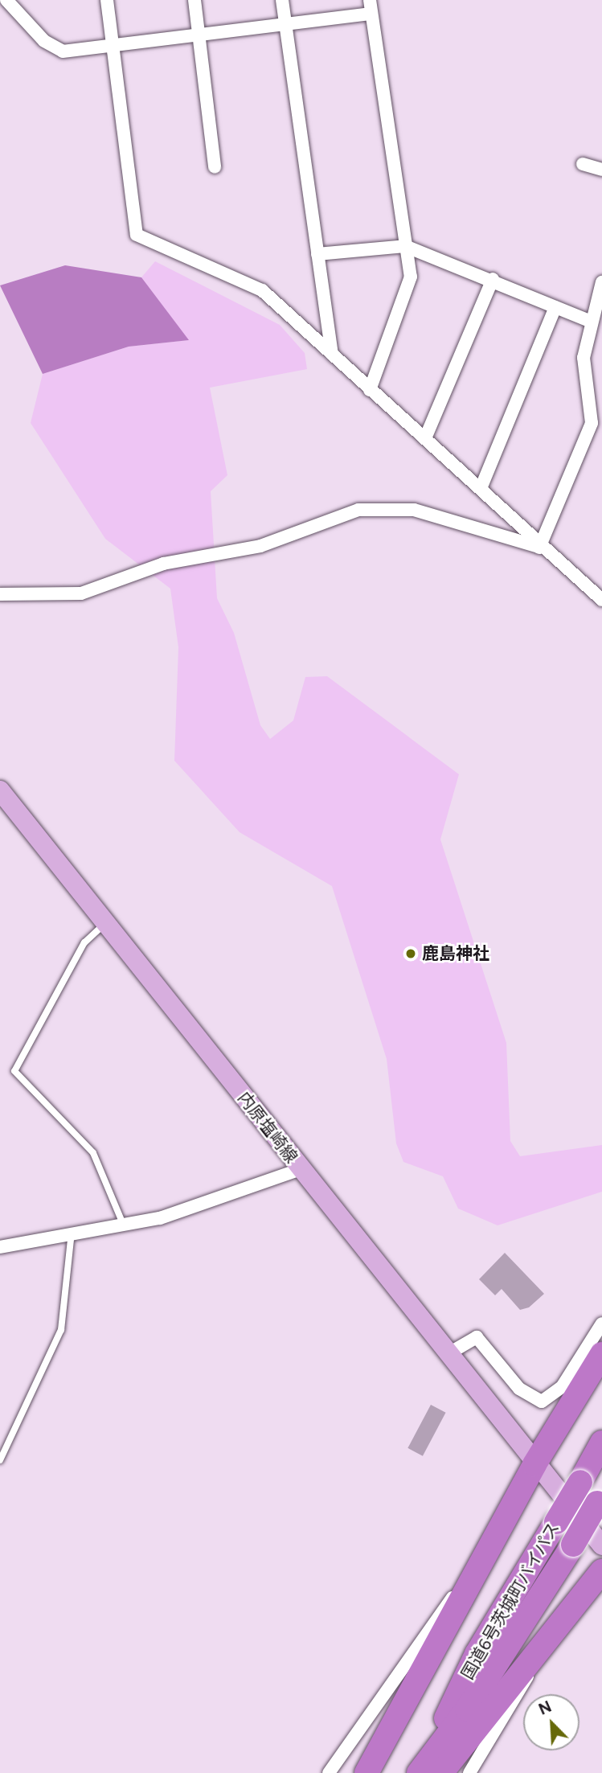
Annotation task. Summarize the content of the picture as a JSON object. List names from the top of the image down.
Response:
{
  "streets": {
    "highway": ["国道6号茨城町バイパス"],
    "main road": ["内原塩崎線"]
  },
  "places": ["鹿島神社"],
  "north": "top left"
}
